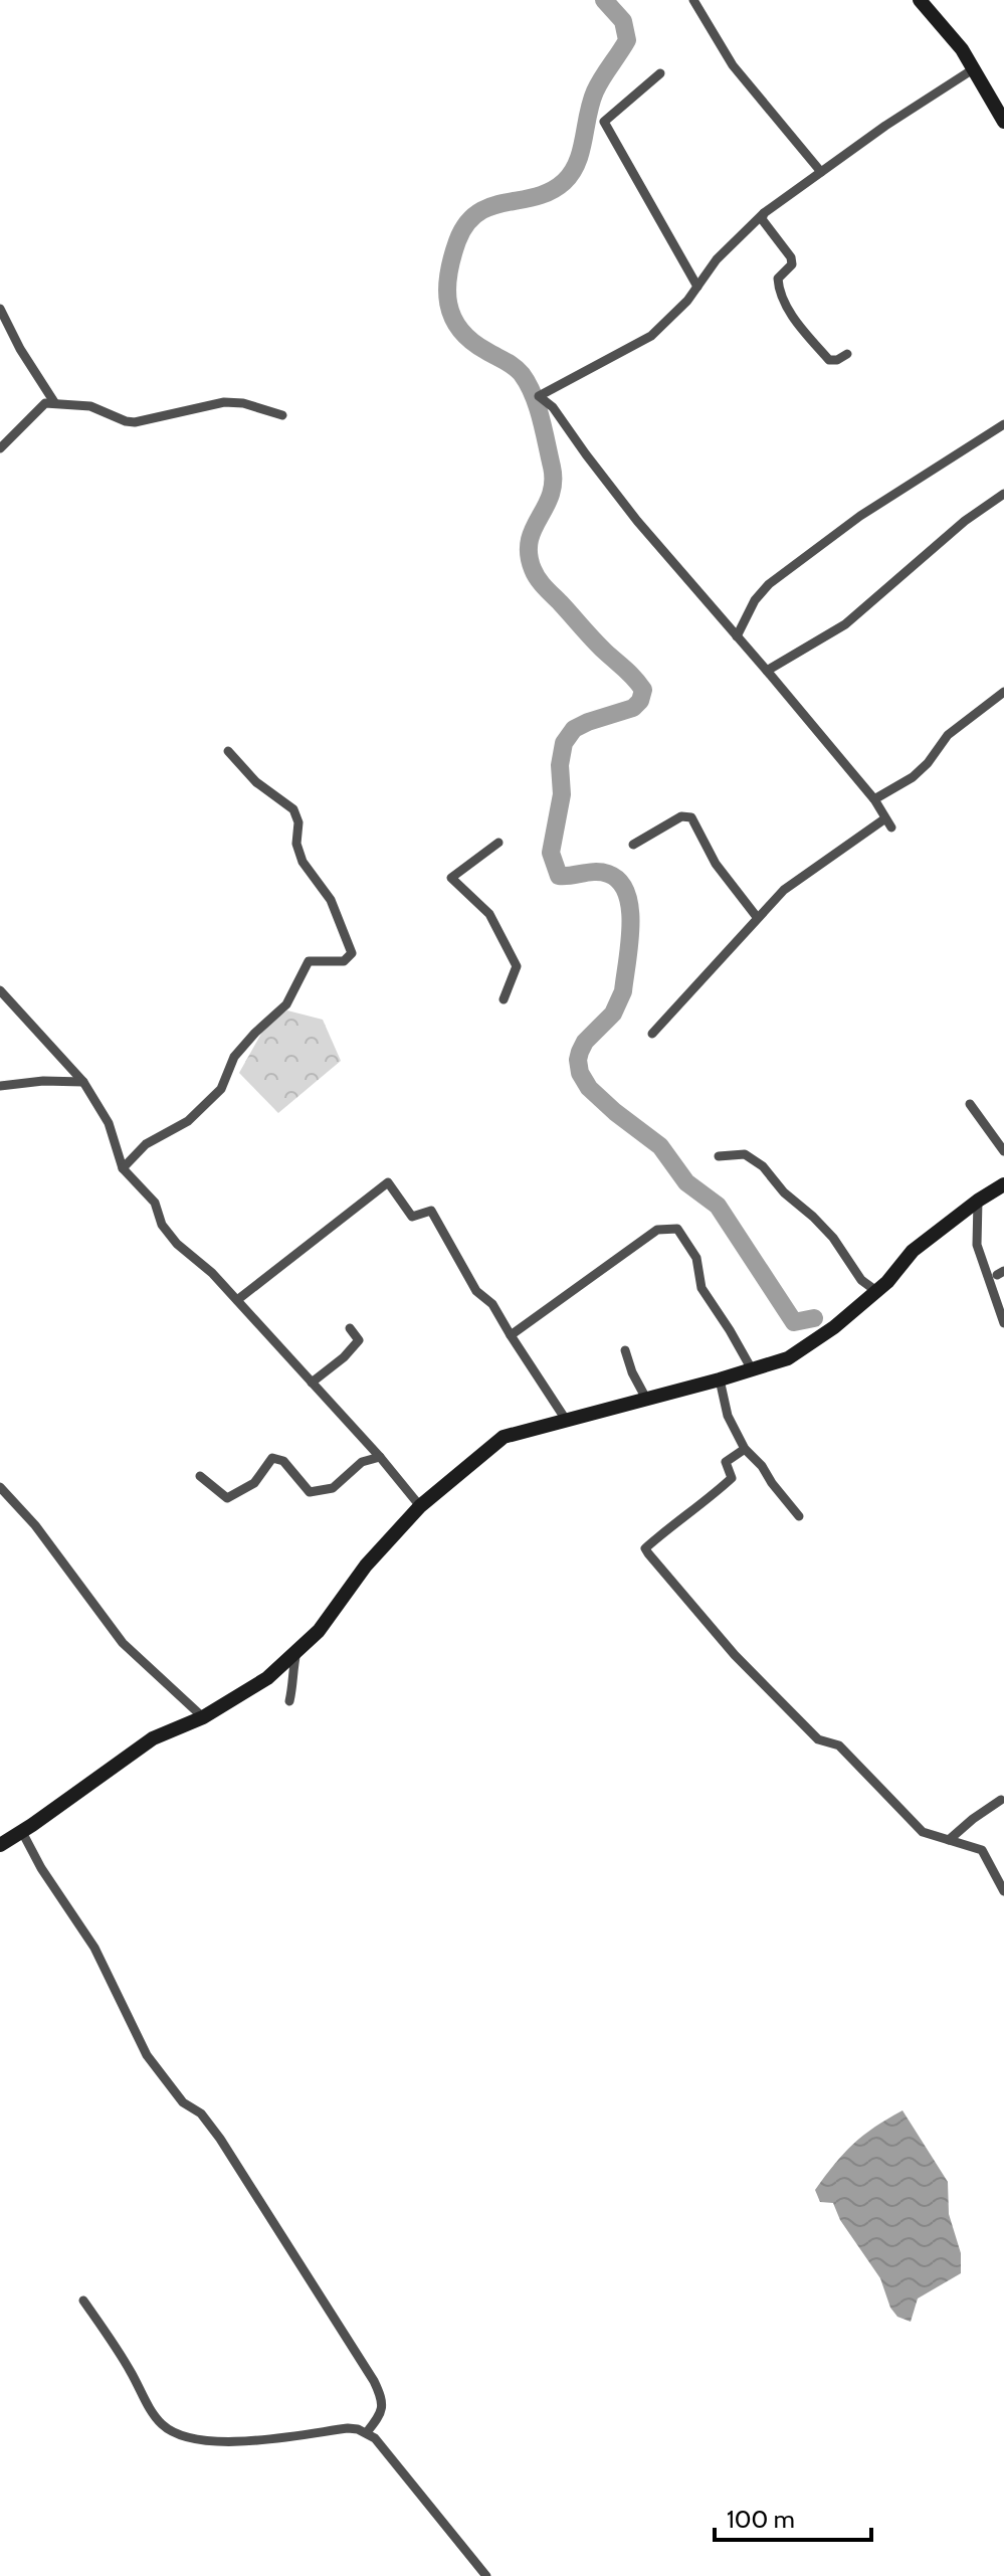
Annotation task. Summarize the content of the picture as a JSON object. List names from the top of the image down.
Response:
{
  "scale_bar": "100 m"
}
